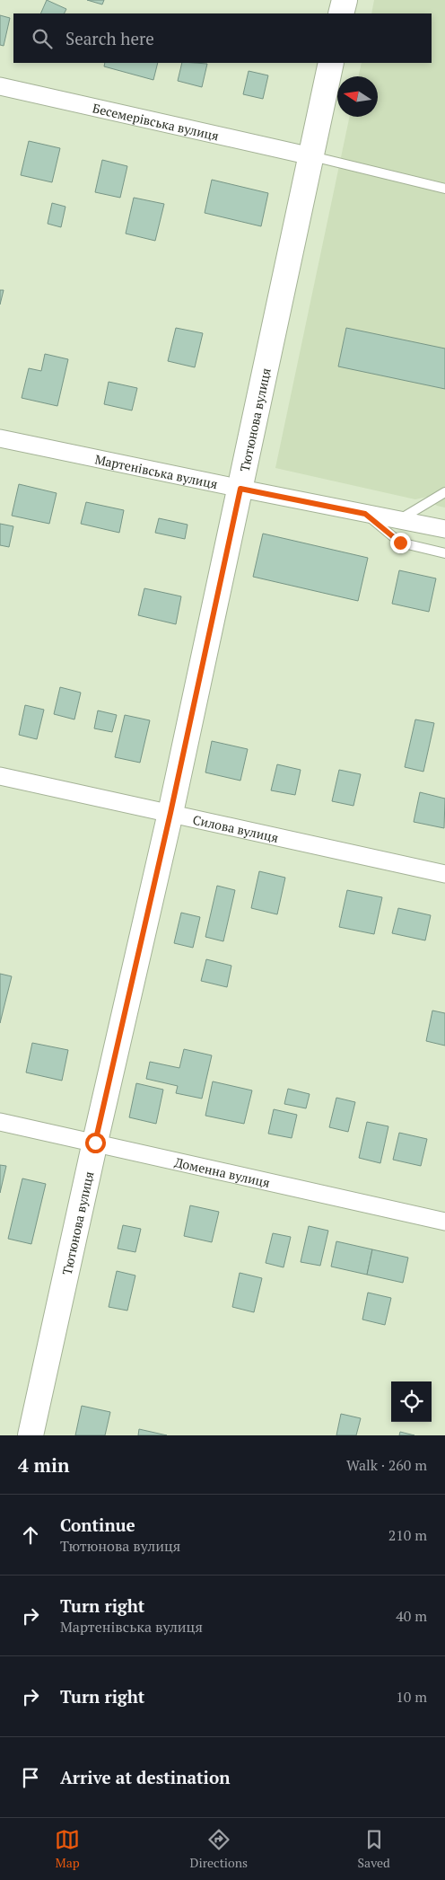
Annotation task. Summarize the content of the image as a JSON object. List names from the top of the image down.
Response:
{
  "streets": {
    "street": [
      "Бесемерівська вулиця",
      "Тютюнова вулиця",
      "Мартенівська вулиця",
      "Силова вулиця",
      "Доменна вулиця"
    ]
  },
  "crossings": [
    ["Бесемерівська вулиця", "Тютюнова вулиця"],
    ["Тютюнова вулиця", "Мартенівська вулиця"],
    ["Тютюнова вулиця", "Силова вулиця"],
    ["Тютюнова вулиця", "Доменна вулиця"]
  ],
  "north": "left",
  "page": {
    "search": "Search here",
    "heading": ["4 min", "Walk · 260 m"],
    "list": [
      ["Continue", "Тютюнова вулиця", "210 m"],
      ["Turn right", "Мартенівська вулиця", "40 m"],
      ["Turn right", "10 m"],
      "Arrive at destination"
    ],
    "nav": ["Map", "Directions", "Saved"]
  }
}
